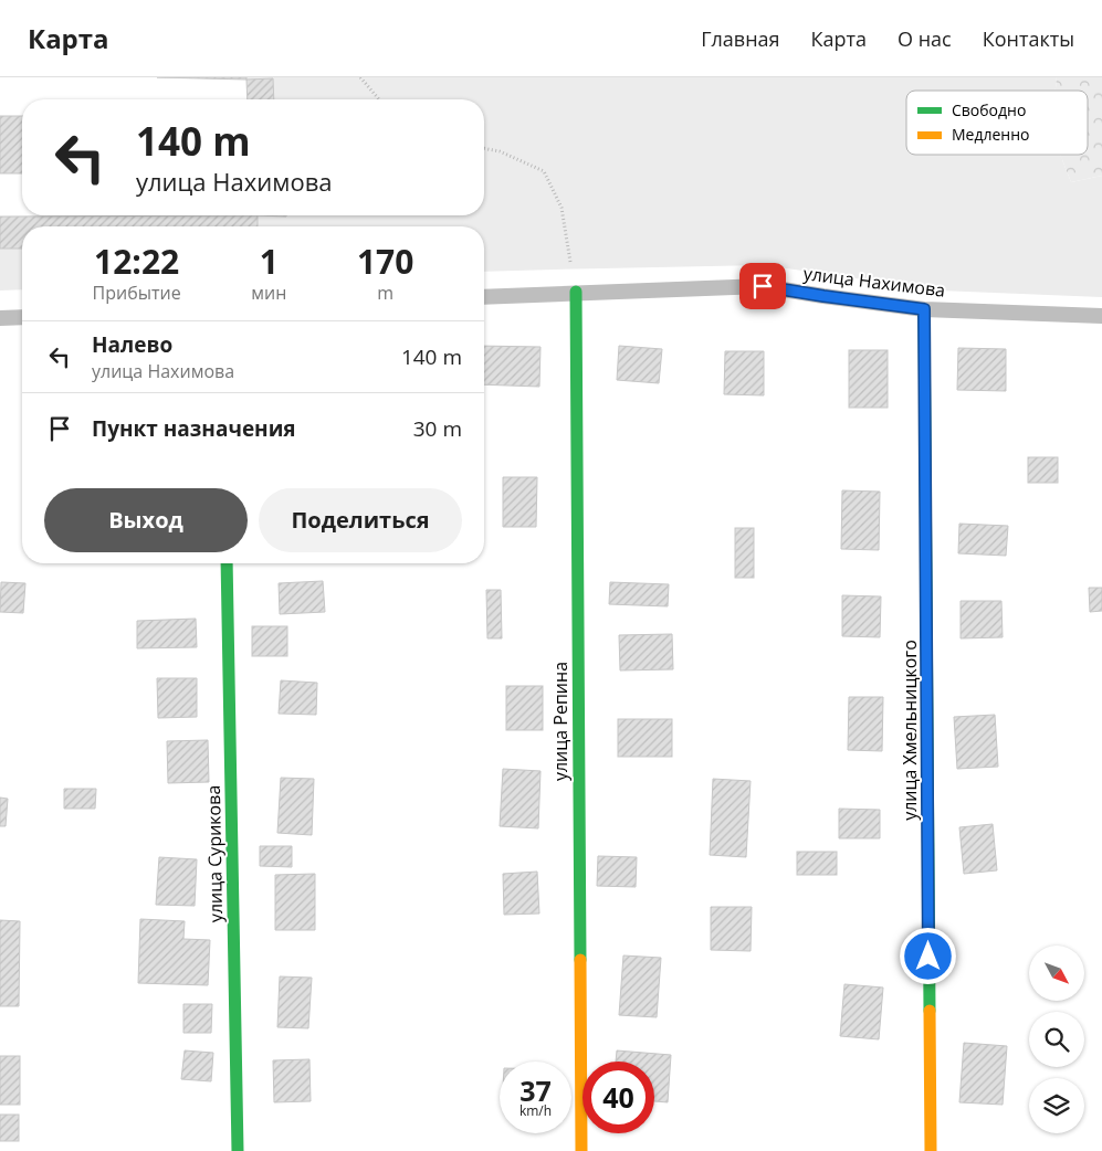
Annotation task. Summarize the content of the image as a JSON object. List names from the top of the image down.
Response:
{
  "streets": {
    "street": ["улица Репина", "улица Хмельницкого", "улица Сурикова"],
    "lane": ["улица Нахимова"]
  },
  "crossings": [
    ["улица Нахимова", "улица Репина"],
    ["улица Нахимова", "улица Хмельницкого"]
  ],
  "legend": ["Свободно", "Медленно"],
  "north": "bottom right",
  "page": {
    "header": "Карта",
    "nav": [
      "Главная",
      "Карта",
      "О нас",
      "Контакты"
    ],
    "turn": ["140 m", "улица Нахимова"],
    "eta": [
      "12:22",
      "Прибытие",
      "1",
      "мин",
      "170",
      "m"
    ],
    "list": [
      {
        "name": "Налево",
        "note": "улица Нахимова",
        "value": "140 m"
      },
      {
        "name": "Пункт назначения",
        "value": "30 m"
      }
    ],
    "buttons": ["Выход", "Поделиться"],
    "speed": "37 km/h",
    "limit": "40"
  }
}
